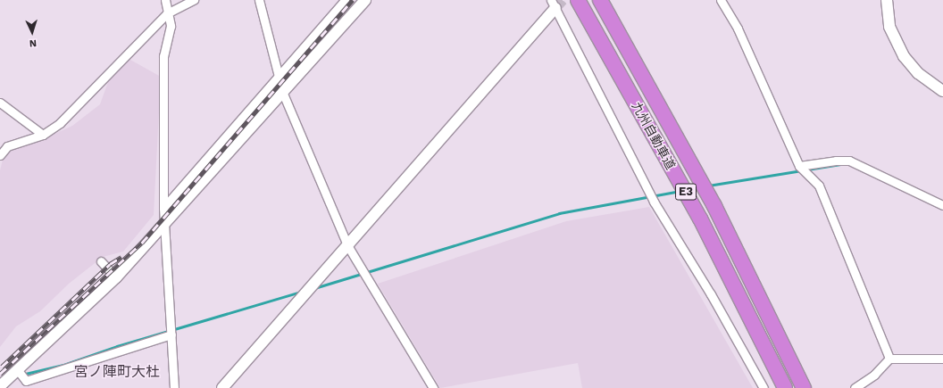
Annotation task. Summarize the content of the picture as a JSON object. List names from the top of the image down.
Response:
{
  "streets": {
    "highway": ["九州自動車道", "E3"]
  },
  "districts": ["宮ノ陣町大杜"],
  "north": "bottom"
}
